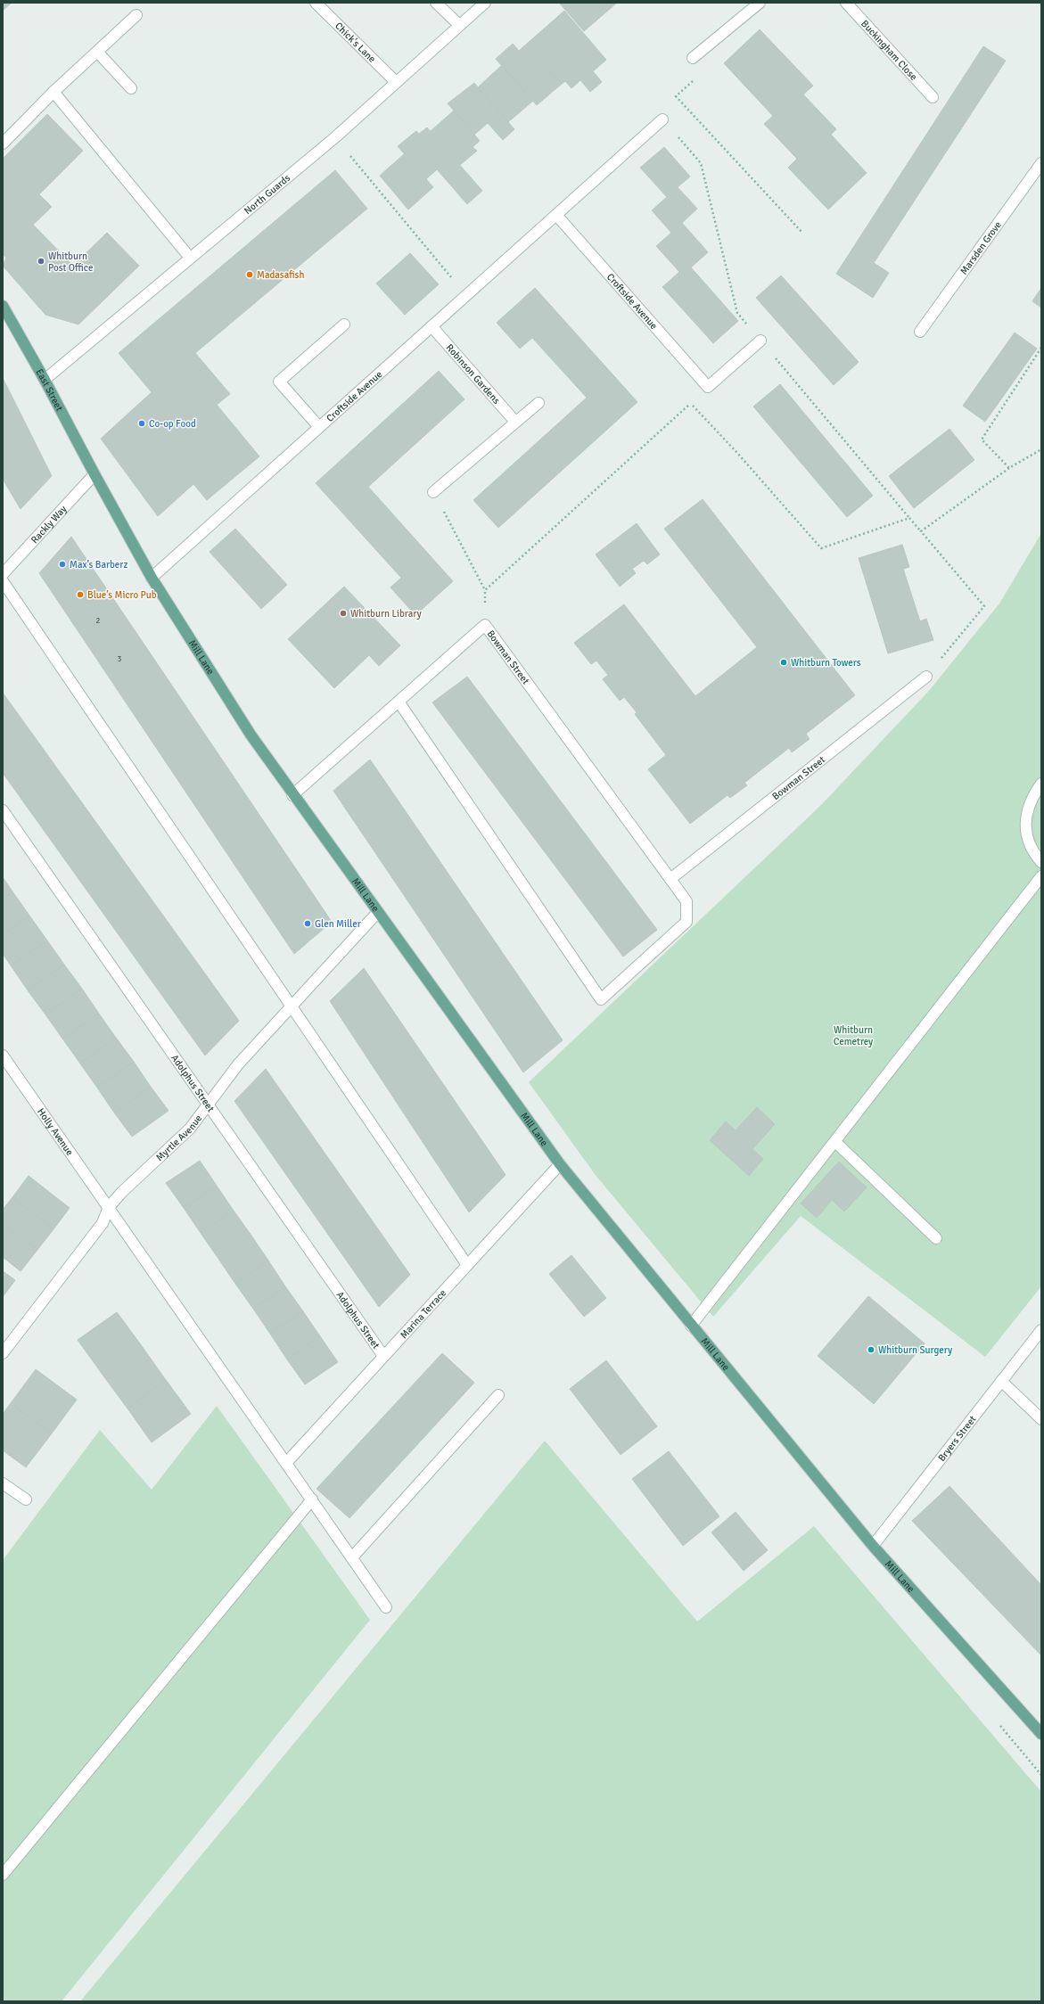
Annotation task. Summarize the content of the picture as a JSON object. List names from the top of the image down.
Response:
{
  "streets": {
    "main road": ["East Street", "Mill Lane"],
    "street": [
      "Chick's Lane",
      "Buckingham Close",
      "North Guards",
      "Marsden Grove",
      "Croftside Avenue",
      "Robinson Gardens",
      "Rackly Way",
      "Bowman Street",
      "Adolphus Street",
      "Holly Avenue",
      "Myrtle Avenue",
      "Marina Terrace",
      "Bryers Street"
    ]
  },
  "crossings": [
    ["Chick's Lane", "North Guards"],
    ["North Guards", "East Street"],
    ["Croftside Avenue", "Robinson Gardens"],
    ["Croftside Avenue", "Mill Lane"],
    ["East Street", "Rackly Way"],
    ["East Street", "Mill Lane"],
    ["Rackly Way", "Mill Lane"],
    ["Mill Lane", "Bowman Street"],
    ["Mill Lane", "Myrtle Avenue"],
    ["Mill Lane", "Marina Terrace"],
    ["Mill Lane", "Bryers Street"],
    ["Adolphus Street", "Myrtle Avenue"],
    ["Adolphus Street", "Marina Terrace"],
    ["Holly Avenue", "Myrtle Avenue"],
    ["Holly Avenue", "Marina Terrace"]
  ],
  "parks": ["Whitburn Cemetrey"],
  "places": [
    "Whitburn Post Office",
    "Madasafish",
    "Co-op Food",
    "Max’s Barberz",
    "Blue’s Micro Pub",
    "Whitburn Library",
    "Whitburn Towers",
    "Glen Miller",
    "Whitburn Surgery"
  ],
  "house_numbers": ["2", "3"]
}
